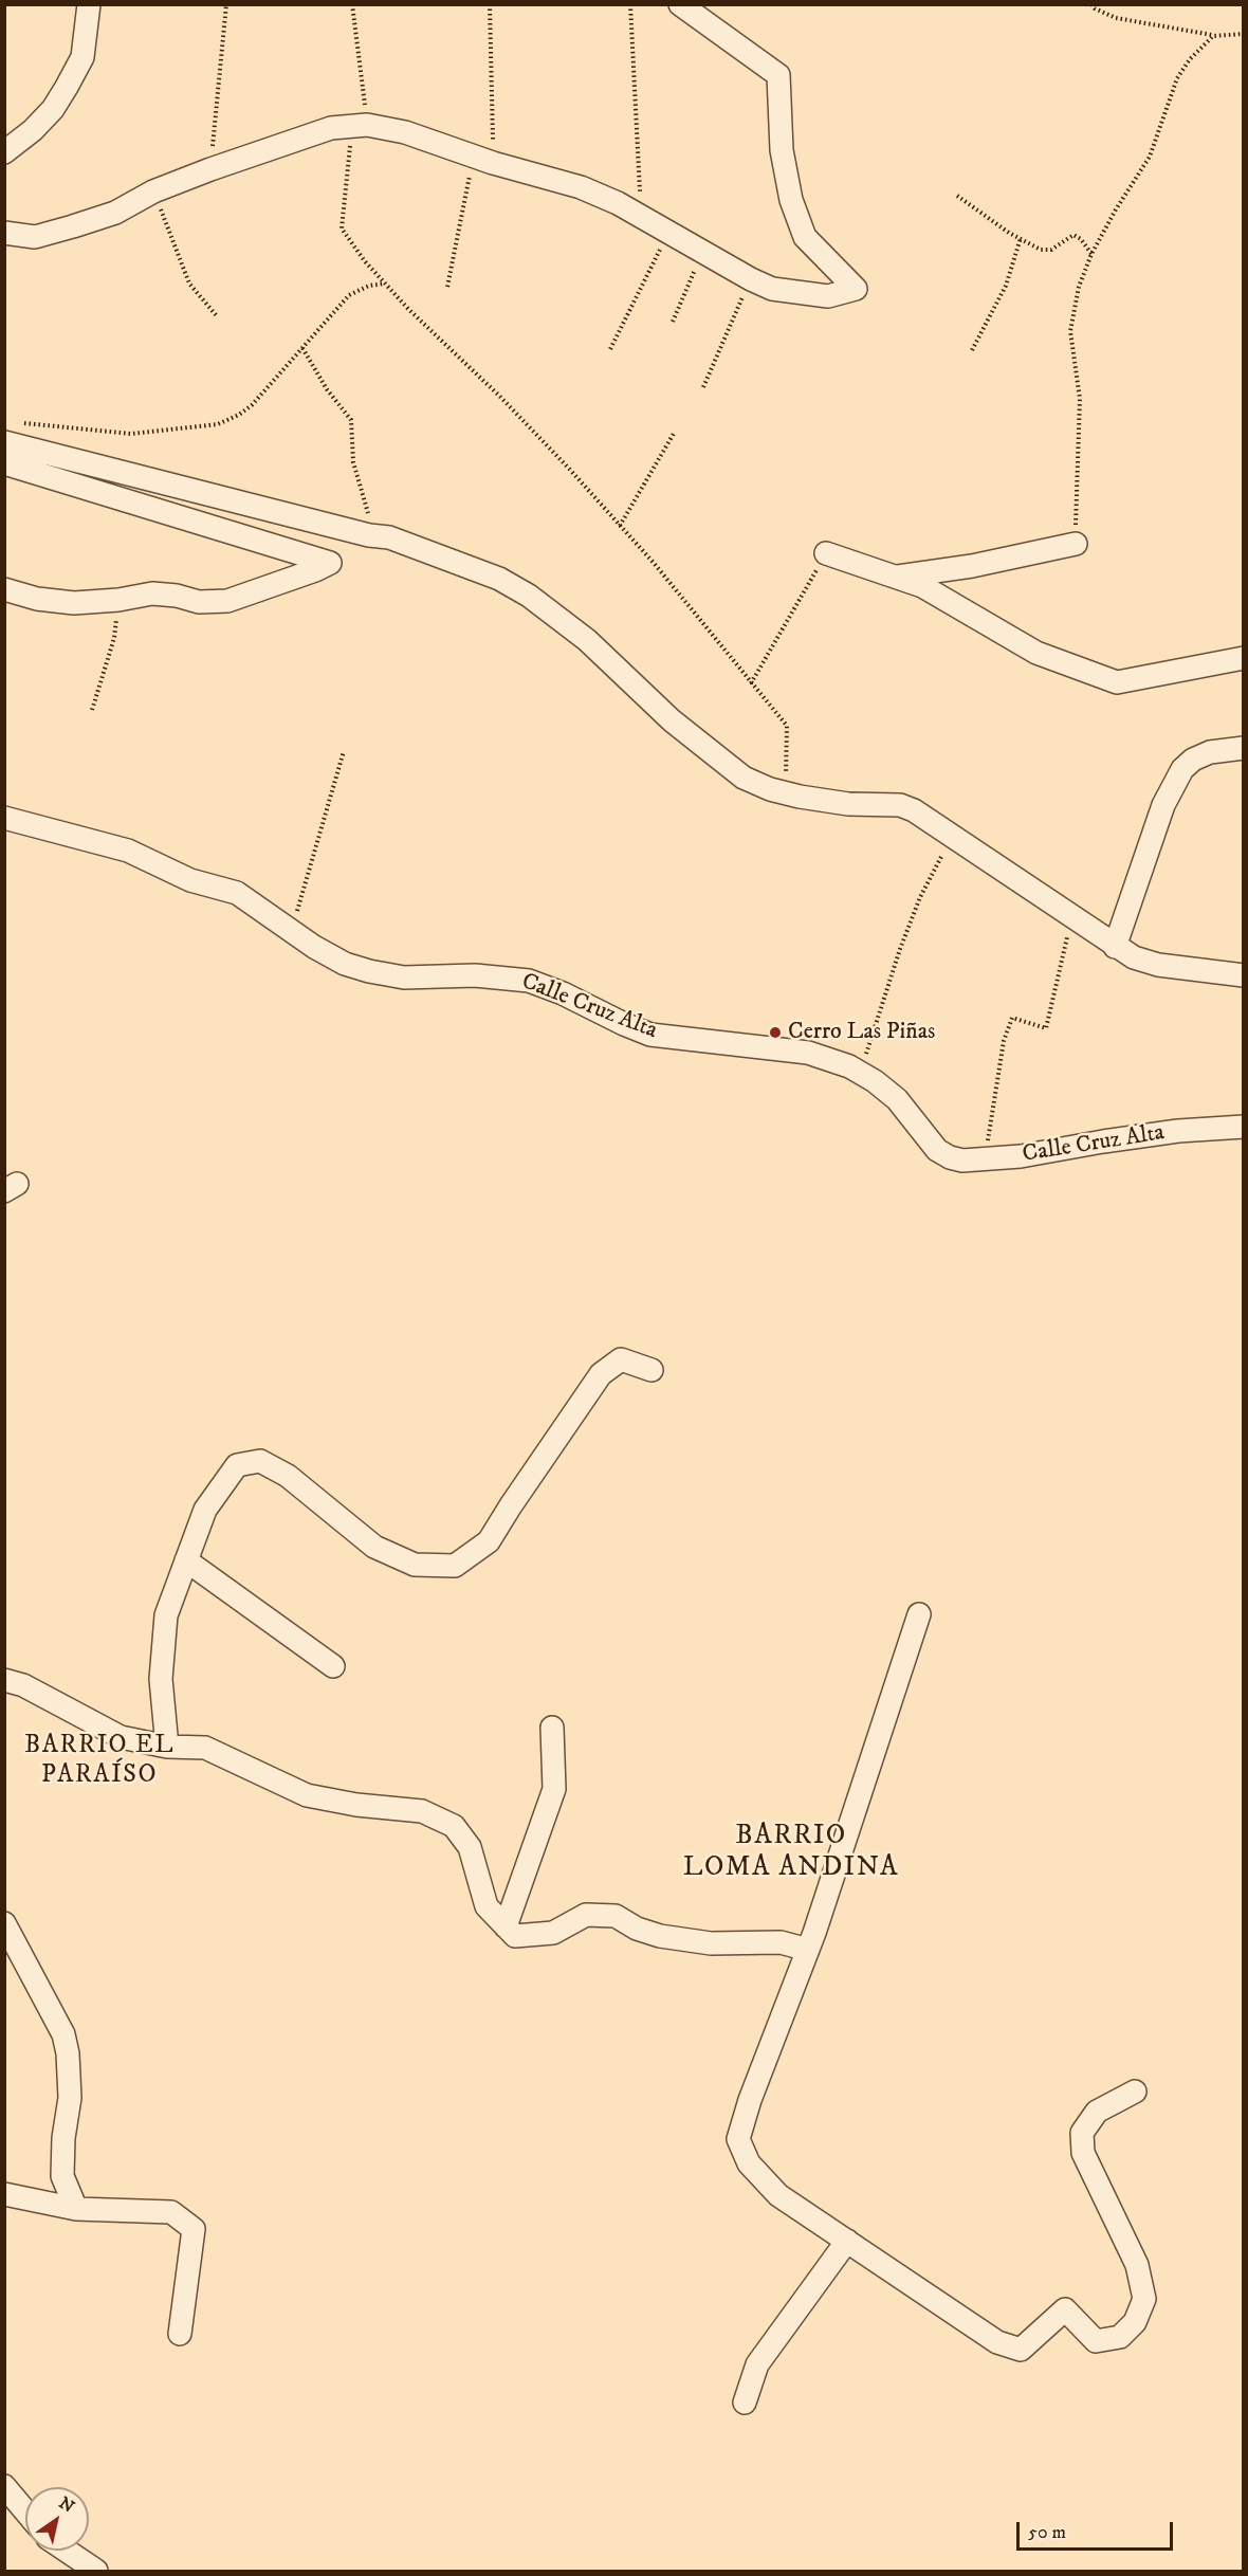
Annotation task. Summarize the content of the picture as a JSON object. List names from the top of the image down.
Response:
{
  "streets": {
    "street": ["Calle Cruz Alta"]
  },
  "districts": ["BARRIO EL PARAÍSO", "BARRIO LOMA ANDINA"],
  "places": ["Cerro Las Piñas"],
  "scale_bar": "50 m",
  "north": "top right"
}
